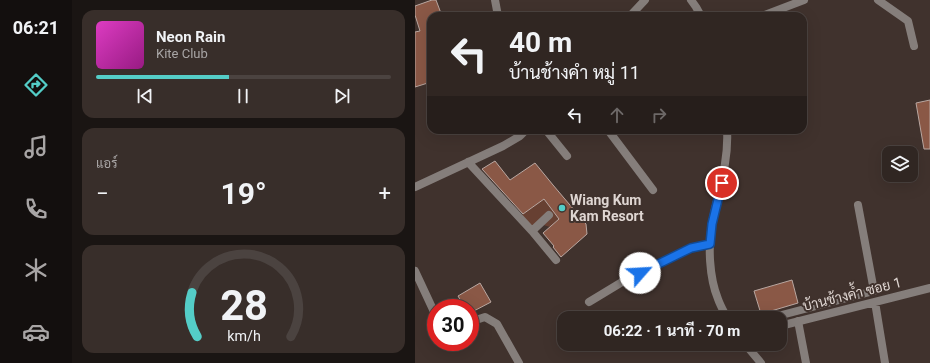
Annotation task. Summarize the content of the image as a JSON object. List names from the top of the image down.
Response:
{
  "streets": {
    "street": ["บ้านช้างค้ำ ซอย 1"]
  },
  "places": ["Wiang Kum Kam Resort"],
  "page": {
    "tabs": "06:21",
    "turn": ["40 m", "บ้านช้างคำ หมู่ 11"],
    "song": ["Neon Rain", "Kite Club"],
    "tile": "แอร์",
    "heat": ["−", "19°", "+"],
    "limit": "30",
    "trip": "06:22 · 1 นาที · 70 m",
    "gauge": ["28", "km/h"]
  }
}
